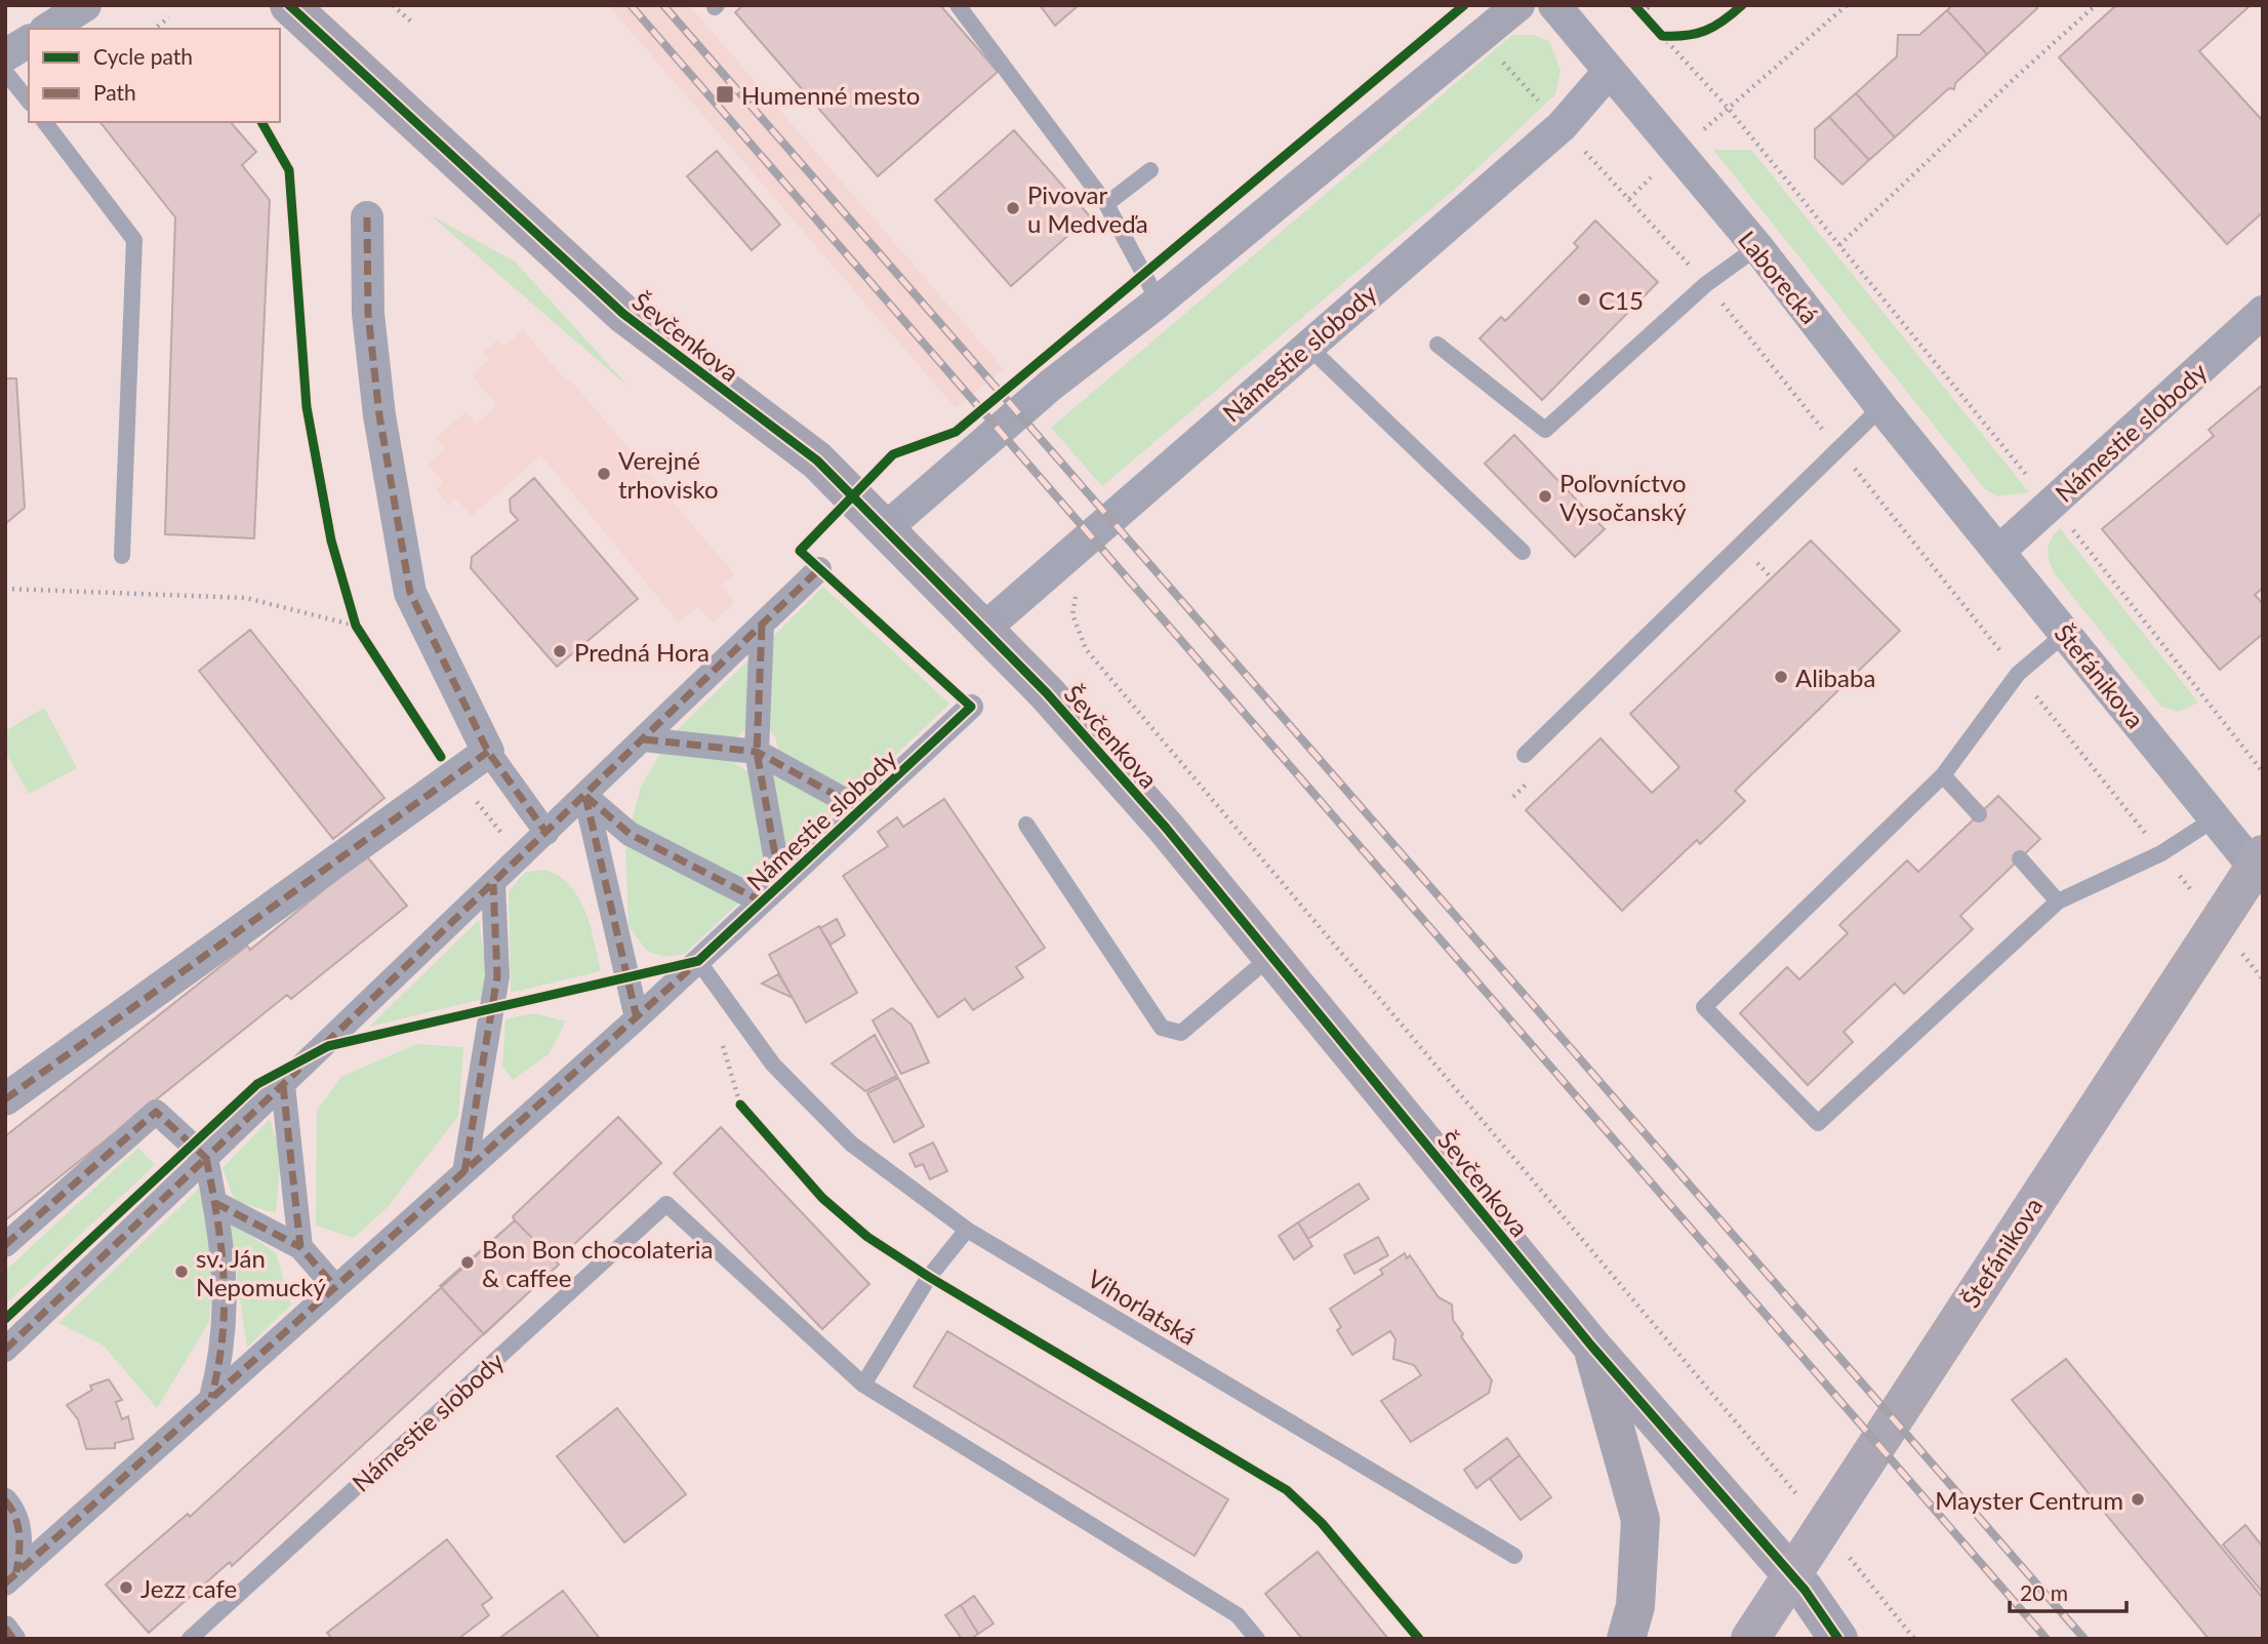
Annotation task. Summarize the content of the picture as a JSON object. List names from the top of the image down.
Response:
{
  "streets": {
    "main road": ["Ševčenkova", "Štefánikova"],
    "street": ["Laborecká", "Námestie slobody"],
    "lane": ["Vihorlatská"]
  },
  "crossings": [
    ["Laborecká", "Námestie slobody"],
    ["Laborecká", "Štefánikova"],
    ["Ševčenkova", "Námestie slobody"],
    ["Námestie slobody", "Štefánikova"],
    ["Námestie slobody", "Vihorlatská"]
  ],
  "places": {
    "transit": ["Humenné mesto"],
    "other": [
      "Pivovar u Medveďa",
      "C15",
      "Verejné trhovisko",
      "Poľovníctvo Vysočanský",
      "Predná Hora",
      "Alibaba",
      "Bon Bon chocolateria & caffee",
      "sv. Ján Nepomucký",
      "Mayster Centrum",
      "Jezz cafe"
    ]
  },
  "legend": ["Cycle path", "Path"],
  "scale_bar": "20 m"
}
